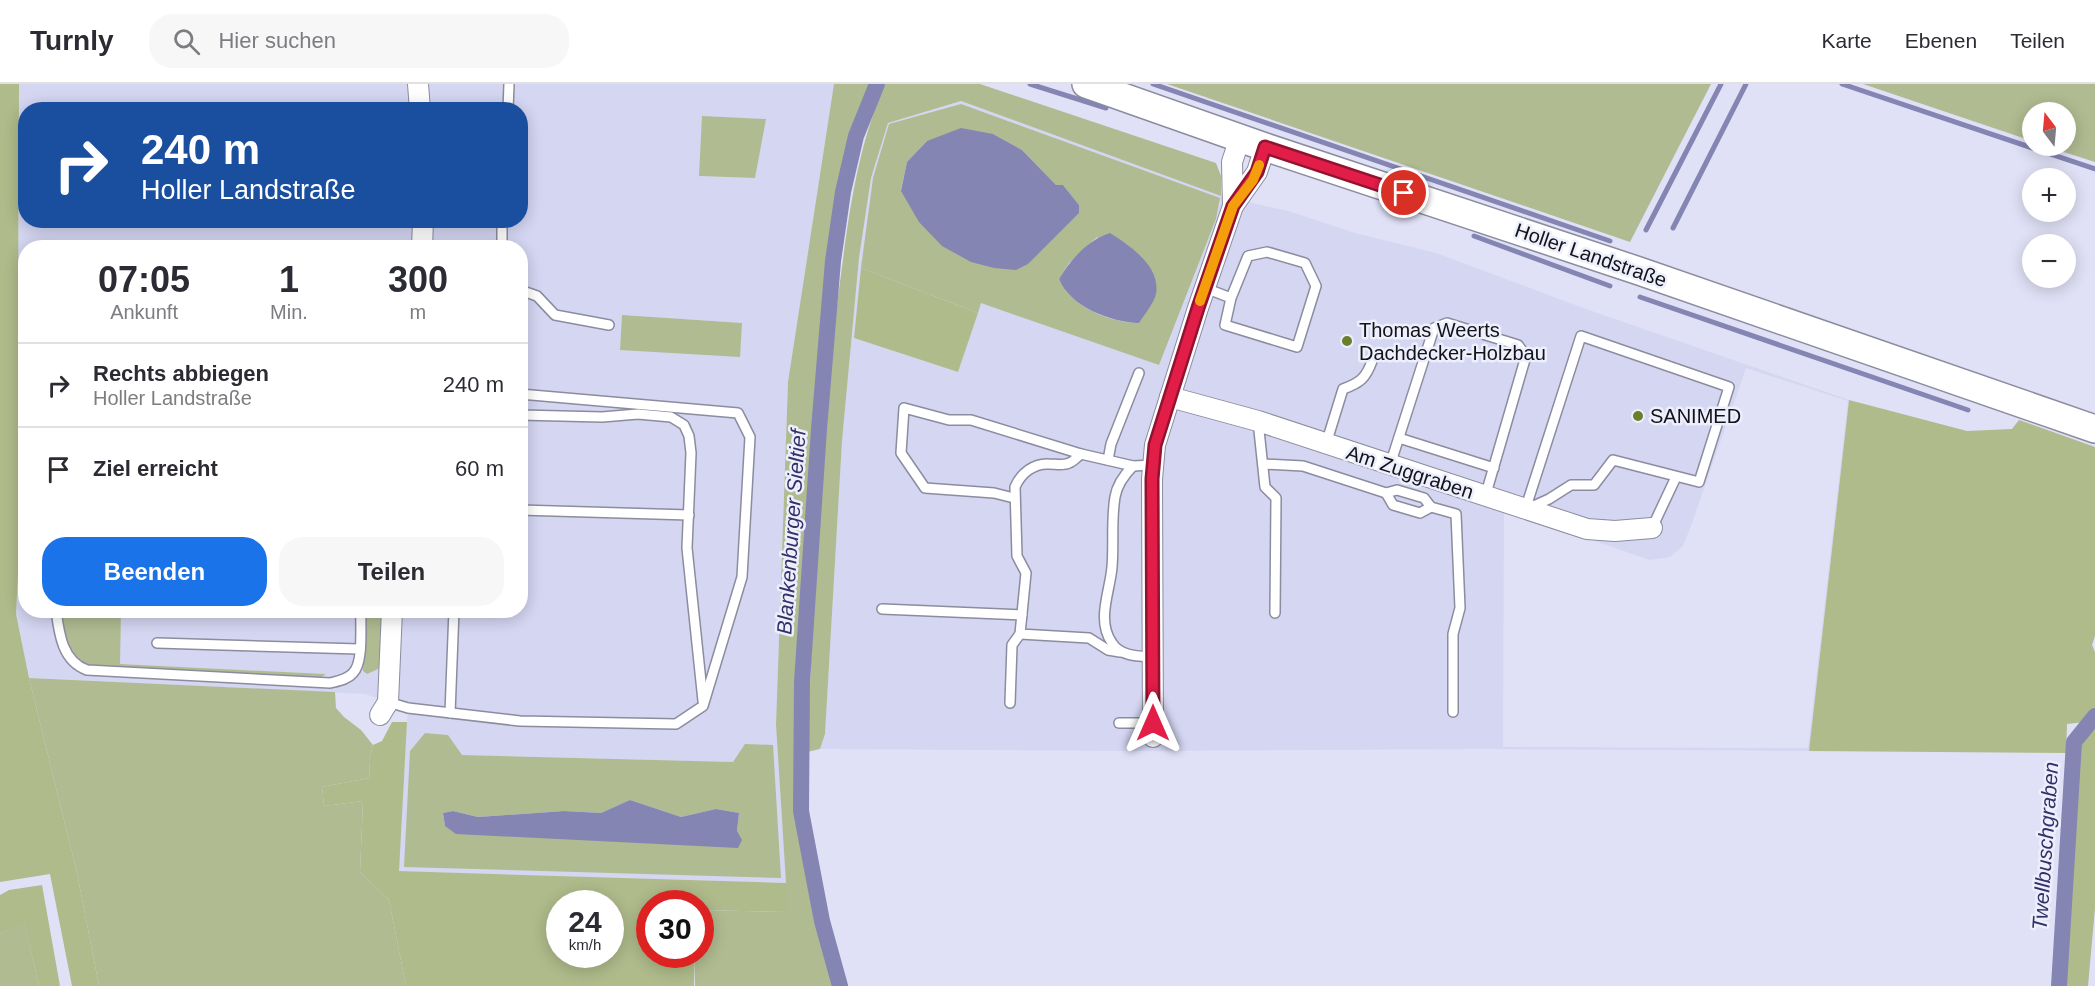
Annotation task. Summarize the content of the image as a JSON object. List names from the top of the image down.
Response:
{
  "streets": {
    "main road": ["Holler Landstraße"],
    "street": ["Am Zuggraben"]
  },
  "water": ["Blankenburger Sieltief", "Twellbuschgraben"],
  "places": ["Thomas Weerts Dachdecker-Holzbau", "SANIMED"],
  "north": "top",
  "page": {
    "header": "Turnly",
    "search": "Hier suchen",
    "nav": ["Karte", "Ebenen", "Teilen"],
    "map_buttons": ["+", "−"],
    "turn": ["240 m", "Holler Landstraße"],
    "eta": [
      "07:05",
      "Ankunft",
      "1",
      "Min.",
      "300",
      "m"
    ],
    "list": [
      {
        "name": "Rechts abbiegen",
        "note": "Holler Landstraße",
        "value": "240 m"
      },
      {
        "name": "Ziel erreicht",
        "value": "60 m"
      }
    ],
    "buttons": ["Beenden", "Teilen"],
    "speed": "24 km/h",
    "limit": "30"
  }
}
